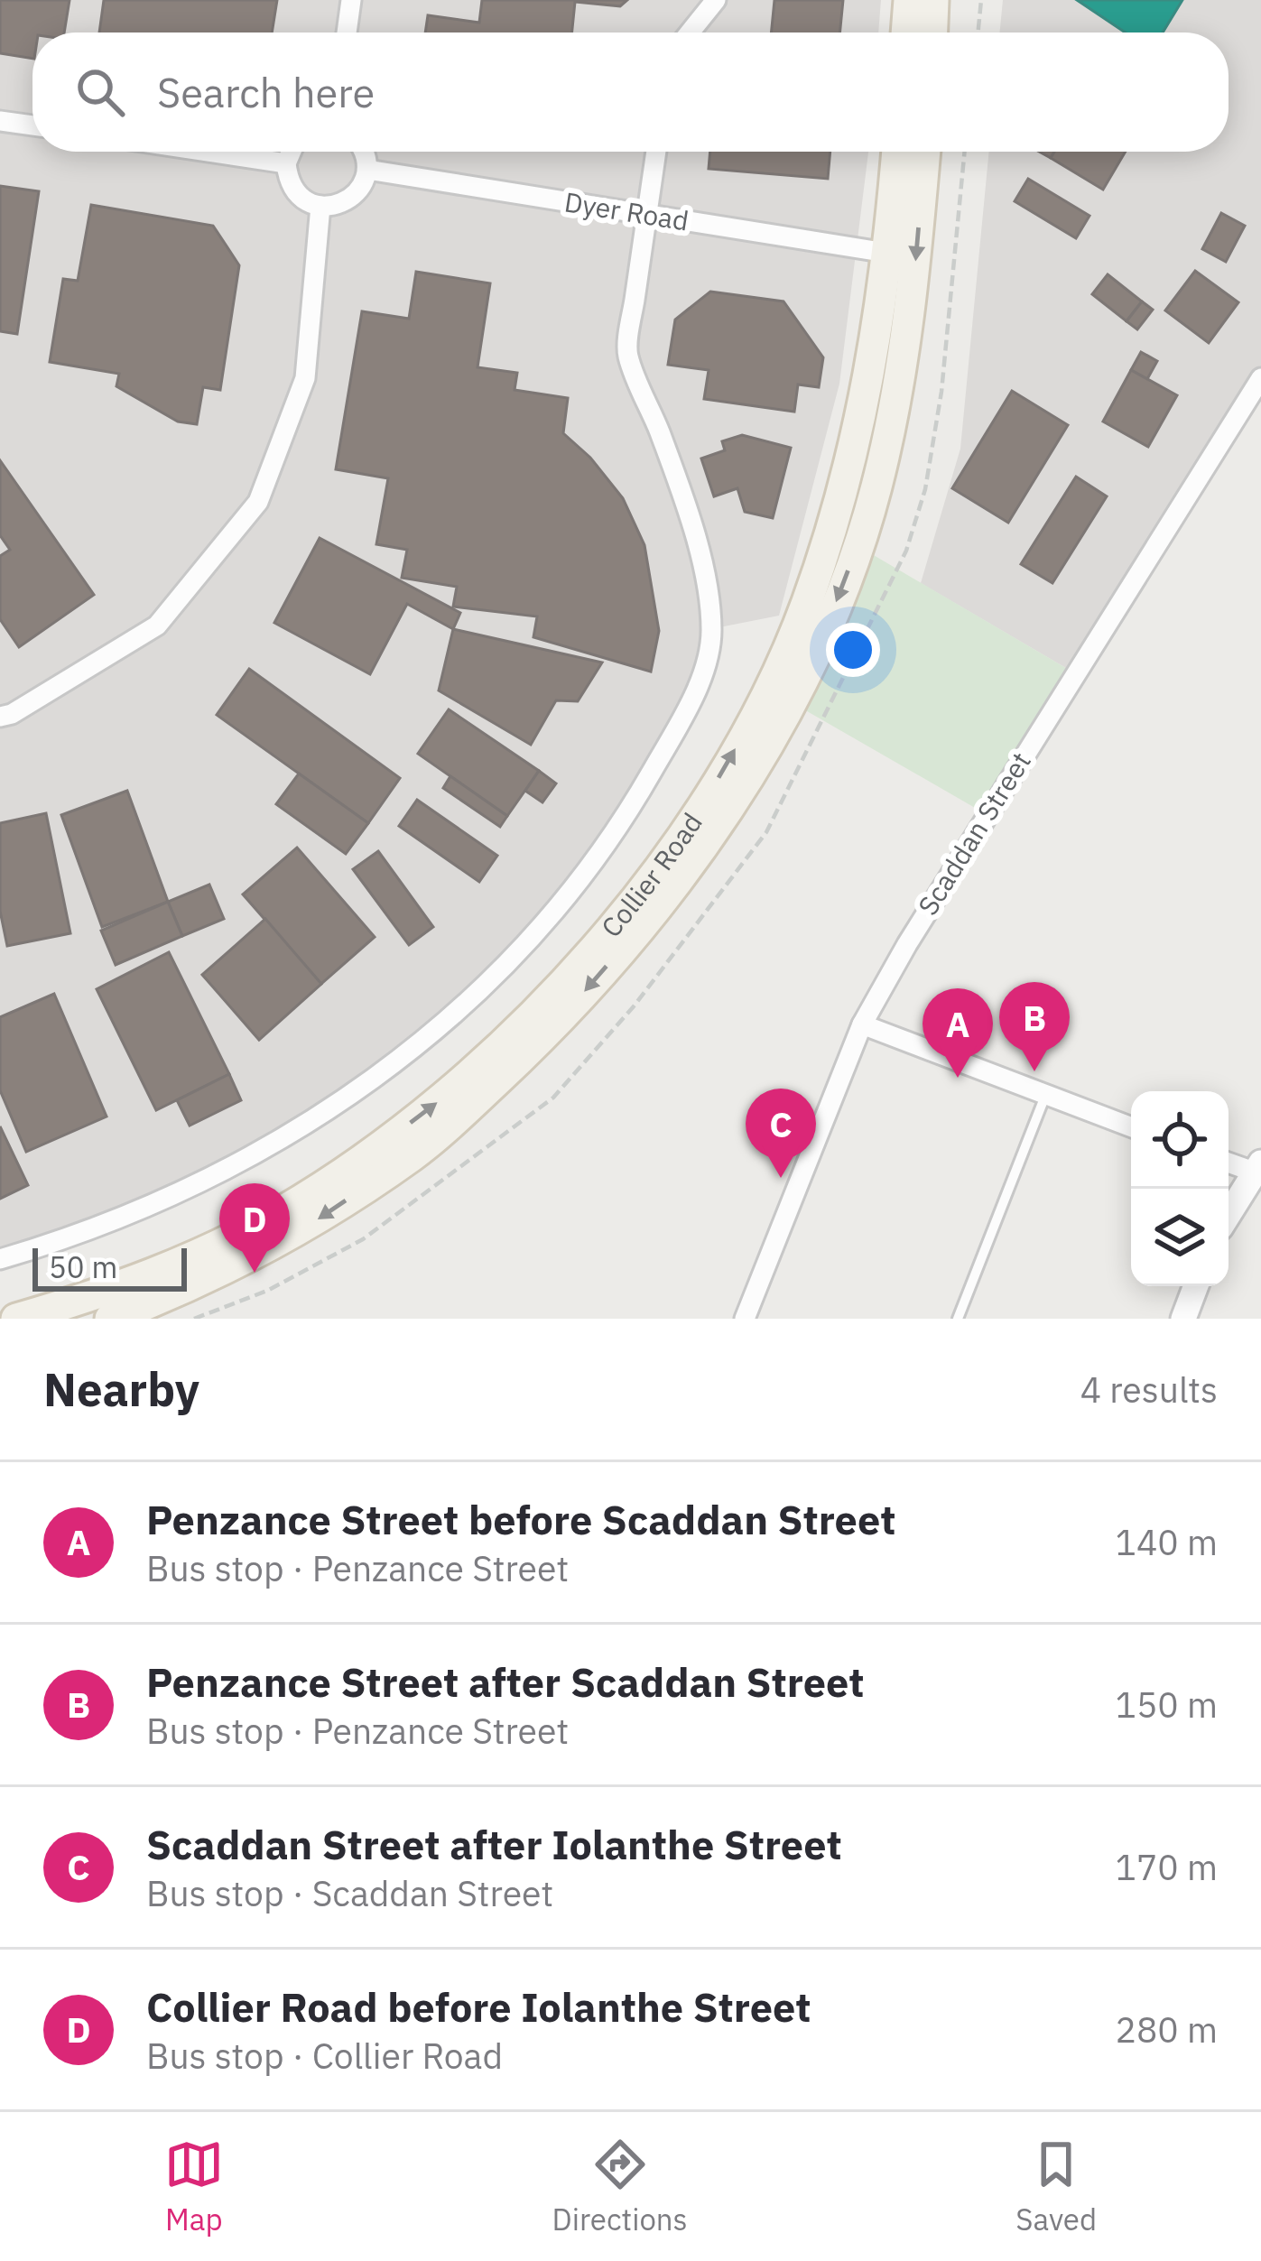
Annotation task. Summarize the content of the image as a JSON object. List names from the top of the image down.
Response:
{
  "streets": {
    "main road": ["Collier Road"],
    "street": ["Dyer Road", "Scaddan Street"]
  },
  "crossings": [
    ["Dyer Road", "Collier Road"]
  ],
  "scale_bar": "50 m",
  "page": {
    "search": "Search here",
    "pins": [
      "B",
      "A",
      "C",
      "D"
    ],
    "scale": "50 m",
    "heading": ["Nearby", "4 results"],
    "list": [
      {
        "mark": "A",
        "name": "Penzance Street before Scaddan Street",
        "note": "Bus stop · Penzance Street",
        "value": "140 m"
      },
      {
        "mark": "B",
        "name": "Penzance Street after Scaddan Street",
        "note": "Bus stop · Penzance Street",
        "value": "150 m"
      },
      {
        "mark": "C",
        "name": "Scaddan Street after Iolanthe Street",
        "note": "Bus stop · Scaddan Street",
        "value": "170 m"
      },
      {
        "mark": "D",
        "name": "Collier Road before Iolanthe Street",
        "note": "Bus stop · Collier Road",
        "value": "280 m"
      }
    ],
    "nav": ["Map", "Directions", "Saved"]
  }
}
